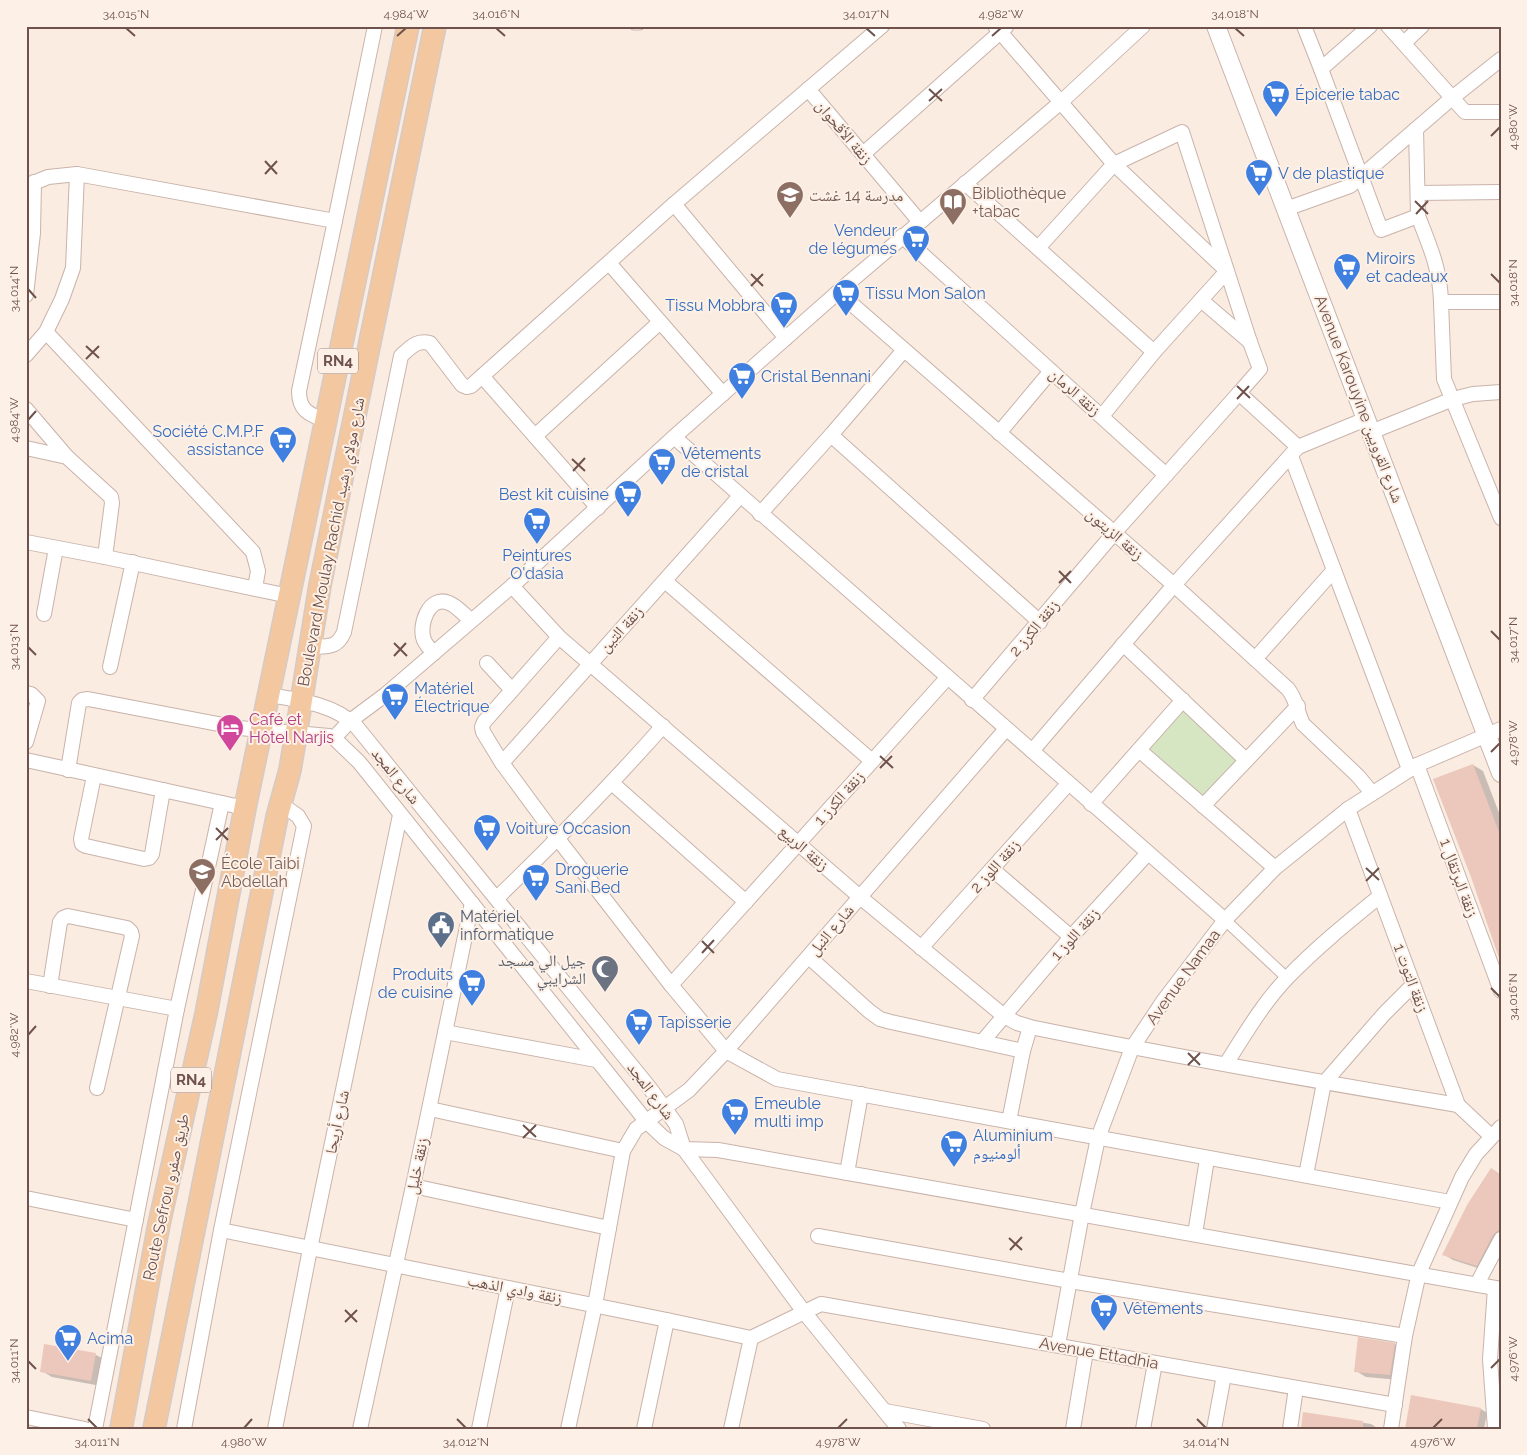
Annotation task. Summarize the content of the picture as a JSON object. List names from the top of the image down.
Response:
{
  "streets": {
    "main road": ["RN4", "Boulevard Moulay Rachid شارع مولاي رشيد", "Route Sefrou طريق صفرو"],
    "street": [
      "زنقة الأقحوان",
      "زنقة الرمان",
      "Avenue Karouyine شارع القرويين",
      "زنقة الزيتون",
      "زنقة الكرز 2",
      "زنقة التين",
      "شارع المجد",
      "زنقة الكرز 1",
      "زنقة الربيع",
      "زنقة اللوز 2",
      "زنقة البرتقال 1",
      "شارع النبل",
      "زنقة اللوز 1",
      "Avenue Namaa",
      "زنقة التوت 1",
      "شارع أريحا",
      "زنقة خليل",
      "زنقة وادي الذهب",
      "Avenue Ettadhia"
    ]
  },
  "crossings": [
    ["زنقة الرمان", "زنقة الكرز 2"],
    ["Avenue Karouyine شارع القرويين", "Avenue Namaa"],
    ["زنقة الزيتون", "زنقة الكرز 2"],
    ["زنقة الزيتون", "Avenue Namaa"],
    ["Boulevard Moulay Rachid شارع مولاي رشيد", "شارع المجد"],
    ["Boulevard Moulay Rachid شارع مولاي رشيد", "Route Sefrou طريق صفرو"],
    ["زنقة التين", "زنقة الربيع"],
    ["شارع المجد", "شارع النبل"],
    ["شارع المجد", "شارع أريحا"],
    ["شارع المجد", "زنقة خليل"],
    ["زنقة الكرز 1", "زنقة الربيع"],
    ["زنقة الربيع", "زنقة اللوز 2"],
    ["زنقة الربيع", "شارع النبل"],
    ["زنقة الربيع", "زنقة اللوز 1"],
    ["زنقة الربيع", "Avenue Namaa"],
    ["زنقة الربيع", "زنقة التوت 1"],
    ["زنقة البرتقال 1", "Avenue Namaa"],
    ["Avenue Namaa", "زنقة التوت 1"],
    ["Avenue Namaa", "Avenue Ettadhia"],
    ["شارع أريحا", "زنقة وادي الذهب"],
    ["زنقة خليل", "زنقة وادي الذهب"]
  ],
  "places": {
    "supermarket": [
      "Épicerie tabac",
      "V de plastique",
      "Vendeur de légumes",
      "Miroirs et cadeaux",
      "Tissu Mon Salon",
      "Tissu Mobbra",
      "Cristal Bennani",
      "Société C.M.P.F assistance",
      "Vêtements de cristal",
      "Best kit cuisine",
      "Peintures O'dasia",
      "Matériel Électrique",
      "Voiture Occasion",
      "Droguerie Sani Bed",
      "Produits de cuisine",
      "Tapisserie",
      "Emeuble multi imp",
      "Aluminium ألومنيوم",
      "Vêtements",
      "Acima"
    ],
    "school or university": ["مدرسة 14 غشت", "École Taibi Abdellah"],
    "library": ["Bibliothèque +tabac"],
    "hotel": ["Café et Hôtel Narjis"],
    "public building": ["Matériel informatique"],
    "mosque": ["جيل الي مسجد الشرايبي"]
  },
  "coordinates": [
    "34.015°N",
    "4.984°W",
    "34.016°N",
    "34.017°N",
    "4.982°W",
    "34.018°N",
    "4.980°W",
    "34.014°N",
    "34.013°N",
    "4.978°W",
    "4.976°W",
    "34.011°N",
    "34.012°N"
  ]
}
